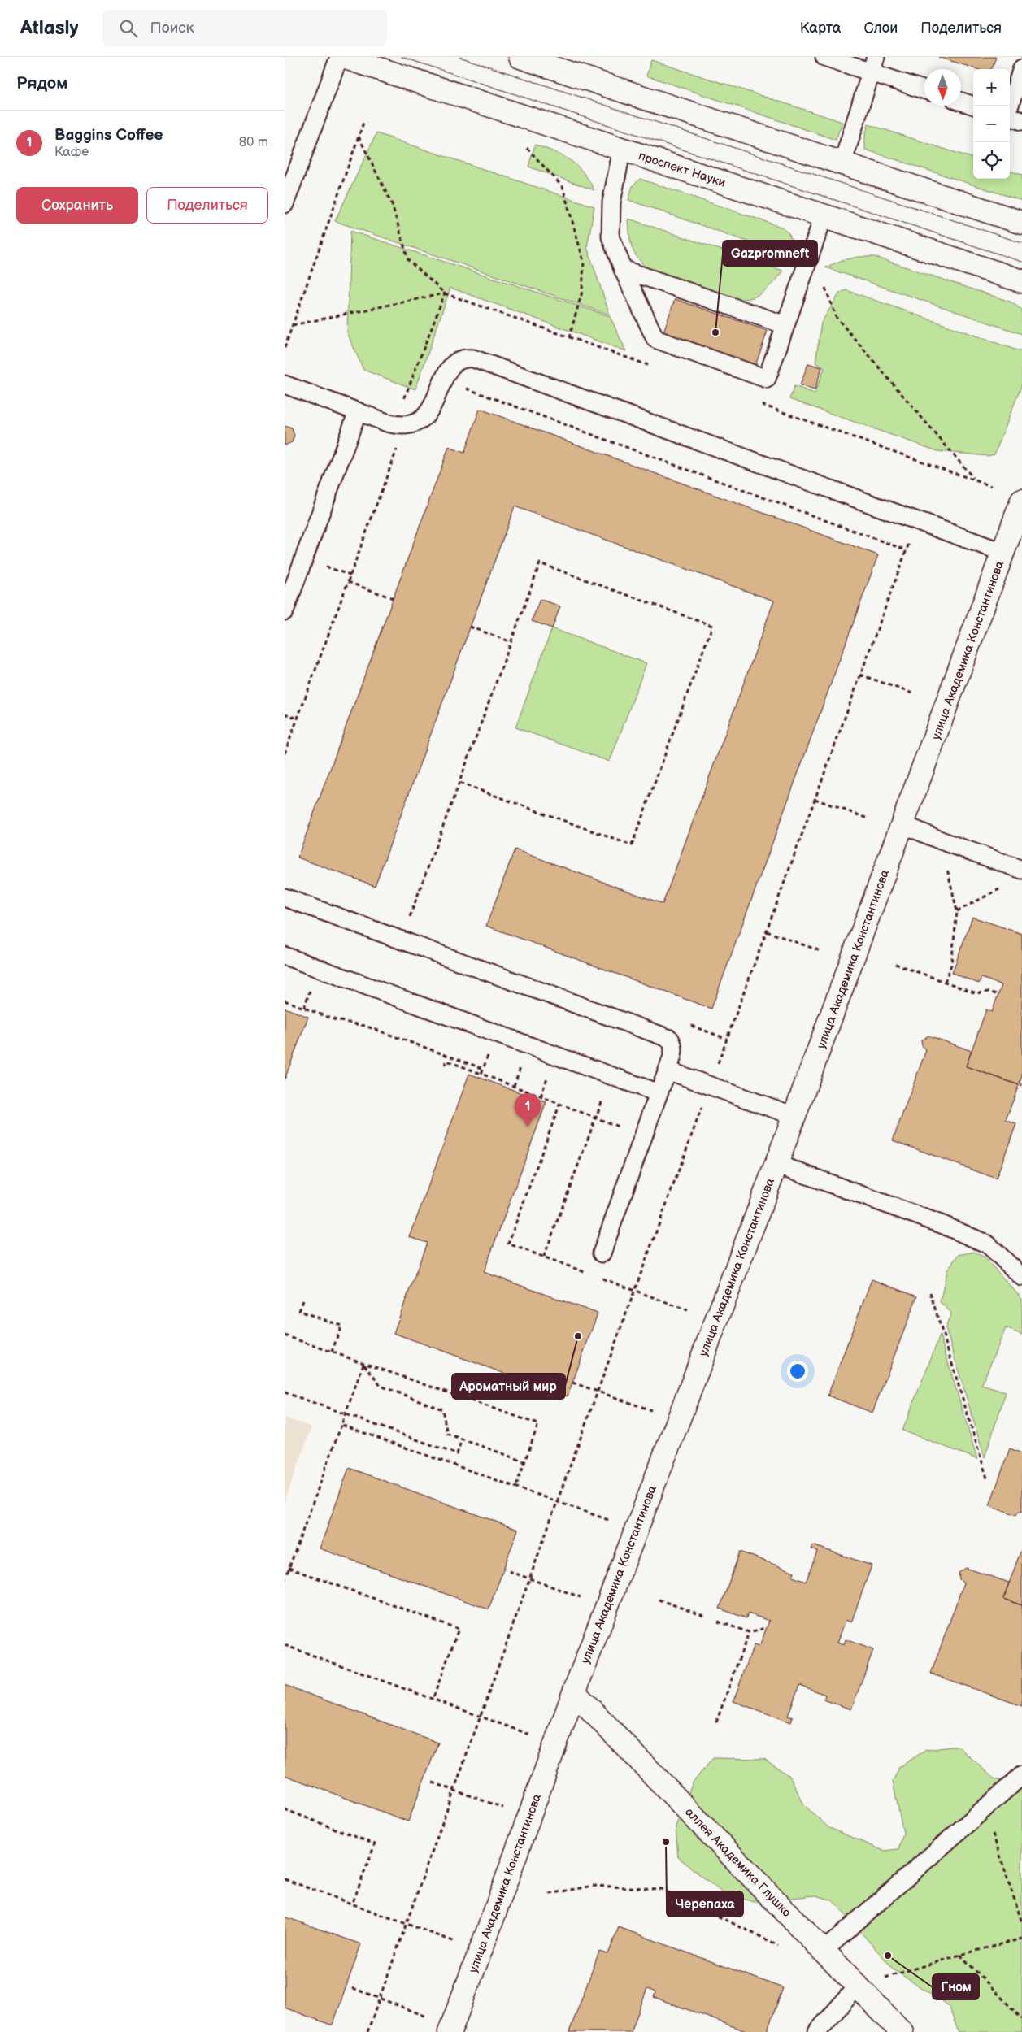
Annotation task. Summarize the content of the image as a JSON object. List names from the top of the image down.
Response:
{
  "streets": {
    "street": ["проспект Науки", "улица Академика Константинова", "аллея Академика Глушко"]
  },
  "crossings": [
    ["улица Академика Константинова", "аллея Академика Глушко"]
  ],
  "places": [
    "Gazpromneft",
    "Ароматный мир",
    "Черепаха",
    "Гном"
  ],
  "north": "bottom",
  "page": {
    "header": "Atlasly",
    "search": "Поиск",
    "nav": ["Карта", "Слои", "Поделиться"],
    "heading": "Рядом",
    "map_buttons": ["+", "−"],
    "list": [
      {
        "mark": "1",
        "name": "Baggins Coffee",
        "note": "Кафе",
        "value": "80 m"
      }
    ],
    "buttons": ["Сохранить", "Поделиться"],
    "pins": "1"
  }
}
